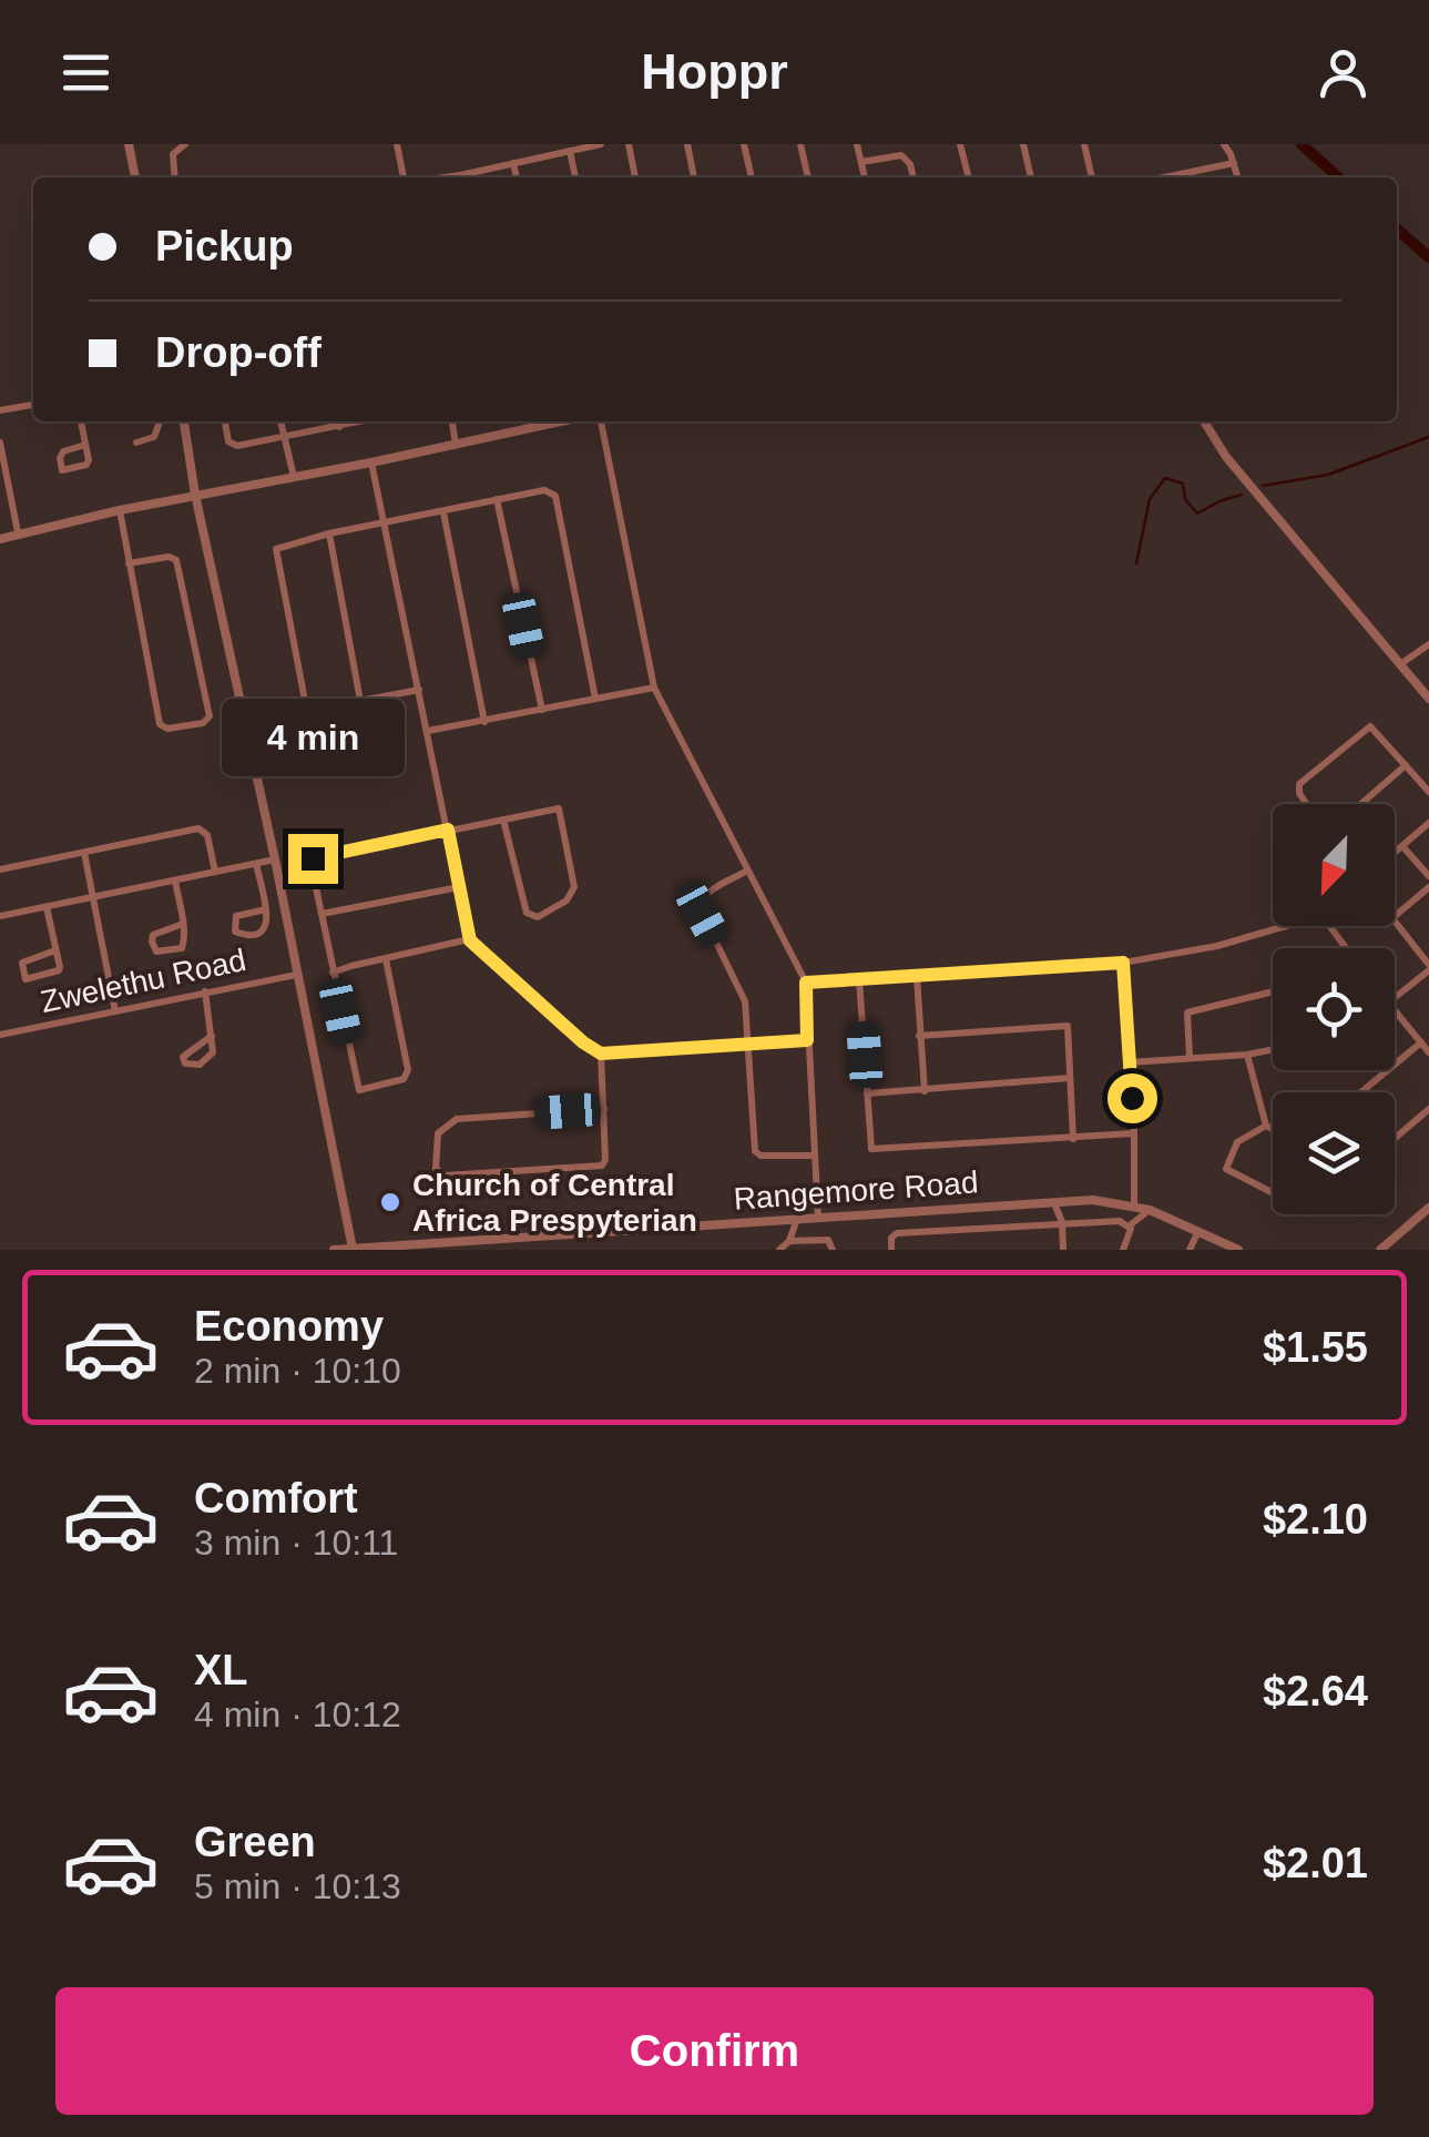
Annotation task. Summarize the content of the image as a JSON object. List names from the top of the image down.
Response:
{
  "streets": {
    "street": ["Zwelethu Road", "Rangemore Road"]
  },
  "places": ["Church of Central Africa Prespyterian"],
  "north": "bottom left",
  "page": {
    "header": "Hoppr",
    "banner": ["Pickup", "Drop-off"],
    "bubble": "4 min",
    "list": [
      {
        "name": "Economy",
        "note": "2 min · 10:10",
        "value": "$1.55"
      },
      {
        "name": "Comfort",
        "note": "3 min · 10:11",
        "value": "$2.10"
      },
      {
        "name": "XL",
        "note": "4 min · 10:12",
        "value": "$2.64"
      },
      {
        "name": "Green",
        "note": "5 min · 10:13",
        "value": "$2.01"
      }
    ],
    "buttons": "Confirm"
  }
}
